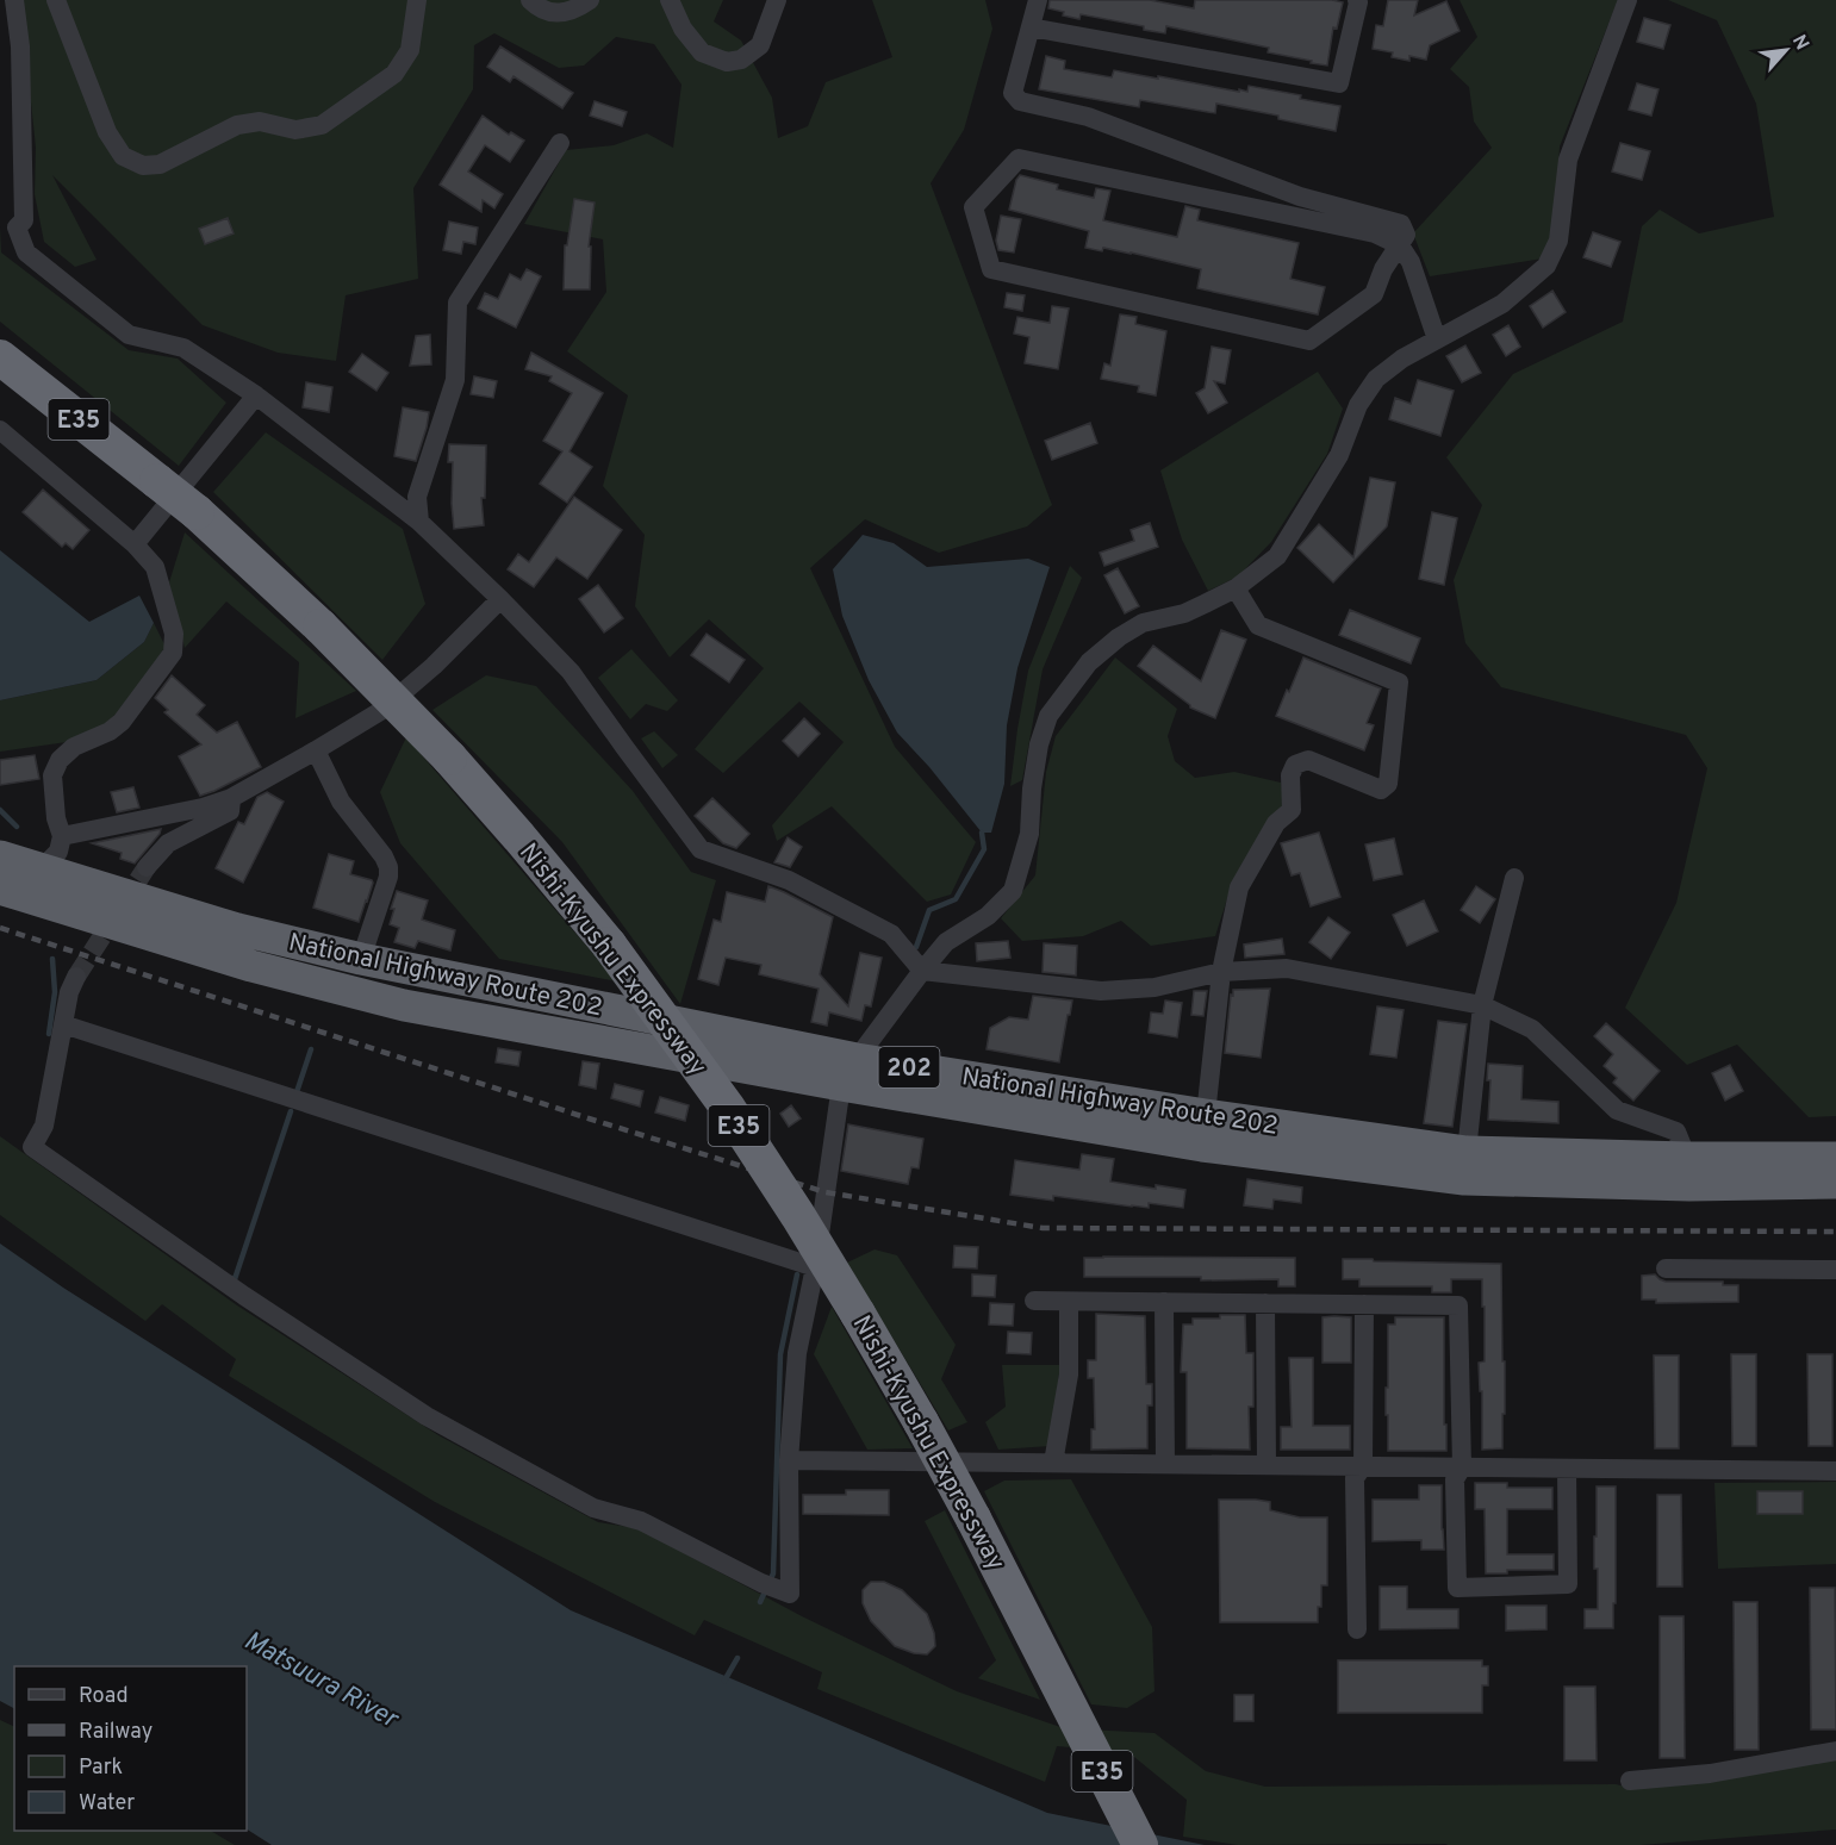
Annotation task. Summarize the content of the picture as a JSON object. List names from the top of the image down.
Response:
{
  "streets": {
    "highway": [
      "E35",
      "Nishi-Kyushu Expressway",
      "National Highway Route 202",
      "202"
    ]
  },
  "water": ["Matsuura River"],
  "legend": [
    "Road",
    "Railway",
    "Park",
    "Water"
  ],
  "north": "top right"
}
